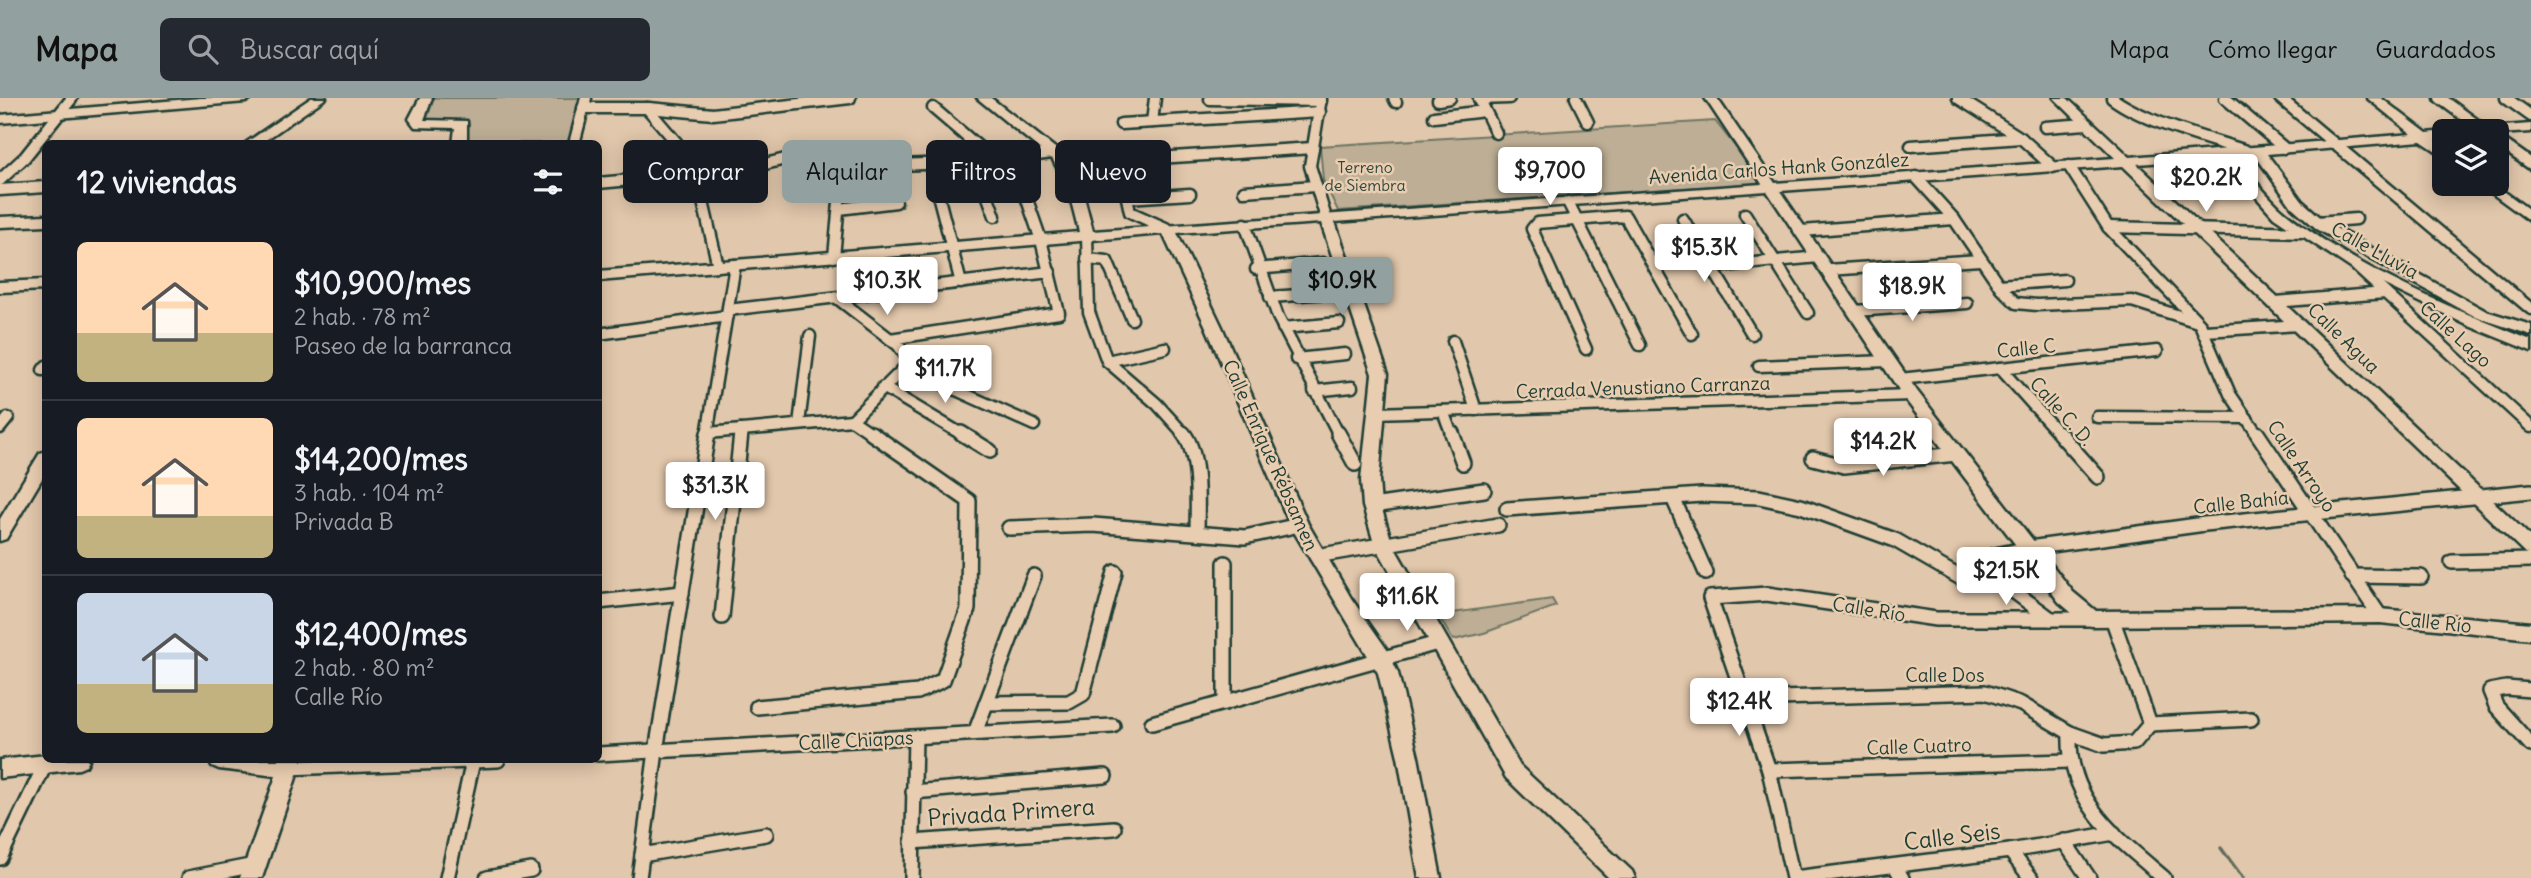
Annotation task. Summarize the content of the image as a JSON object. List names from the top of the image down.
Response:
{
  "streets": {
    "street": [
      "Avenida Carlos Hank González",
      "Calle Lluvia",
      "Calle Lago",
      "Calle Agua",
      "Calle C",
      "Cerrada Venustiano Carranza",
      "Calle C. D.",
      "Calle Enrique Rébsamen",
      "Calle Arroyo",
      "Calle Bahía",
      "Calle Río",
      "Calle Dos",
      "Calle Chiapas",
      "Calle Cuatro",
      "Privada Primera",
      "Calle Seis"
    ]
  },
  "crossings": [
    ["Avenida Carlos Hank González", "Calle Lluvia"],
    ["Avenida Carlos Hank González", "Calle Agua"],
    ["Avenida Carlos Hank González", "Calle Enrique Rébsamen"],
    ["Calle Lluvia", "Calle Lago"],
    ["Calle Agua", "Calle Bahía"],
    ["Calle C", "Calle C. D."],
    ["Calle Arroyo", "Calle Bahía"],
    ["Calle Arroyo", "Calle Río"],
    ["Calle Río", "Calle Dos"],
    ["Calle Río", "Calle Cuatro"],
    ["Calle Río", "Calle Seis"]
  ],
  "parks": ["Terreno de Siembra"],
  "page": {
    "header": "Mapa",
    "search": "Buscar aquí",
    "nav": ["Mapa", "Cómo llegar", "Guardados"],
    "chip": [
      "Comprar",
      "Alquilar",
      "Filtros",
      "Nuevo"
    ],
    "heading": "12 viviendas",
    "price": [
      "$9,700",
      "$20.2K",
      "$15.3K",
      "$10.3K",
      "$10.9K",
      "$18.9K",
      "$11.7K",
      "$14.2K",
      "$31.3K",
      "$21.5K",
      "$11.6K",
      "$12.4K"
    ],
    "list": [
      {
        "name": "$10,900/mes",
        "note": "2 hab. · 78 m² · Paseo de la barranca"
      },
      {
        "name": "$14,200/mes",
        "note": "3 hab. · 104 m² · Privada B"
      },
      {
        "name": "$12,400/mes",
        "note": "2 hab. · 80 m² · Calle Río"
      }
    ]
  }
}
